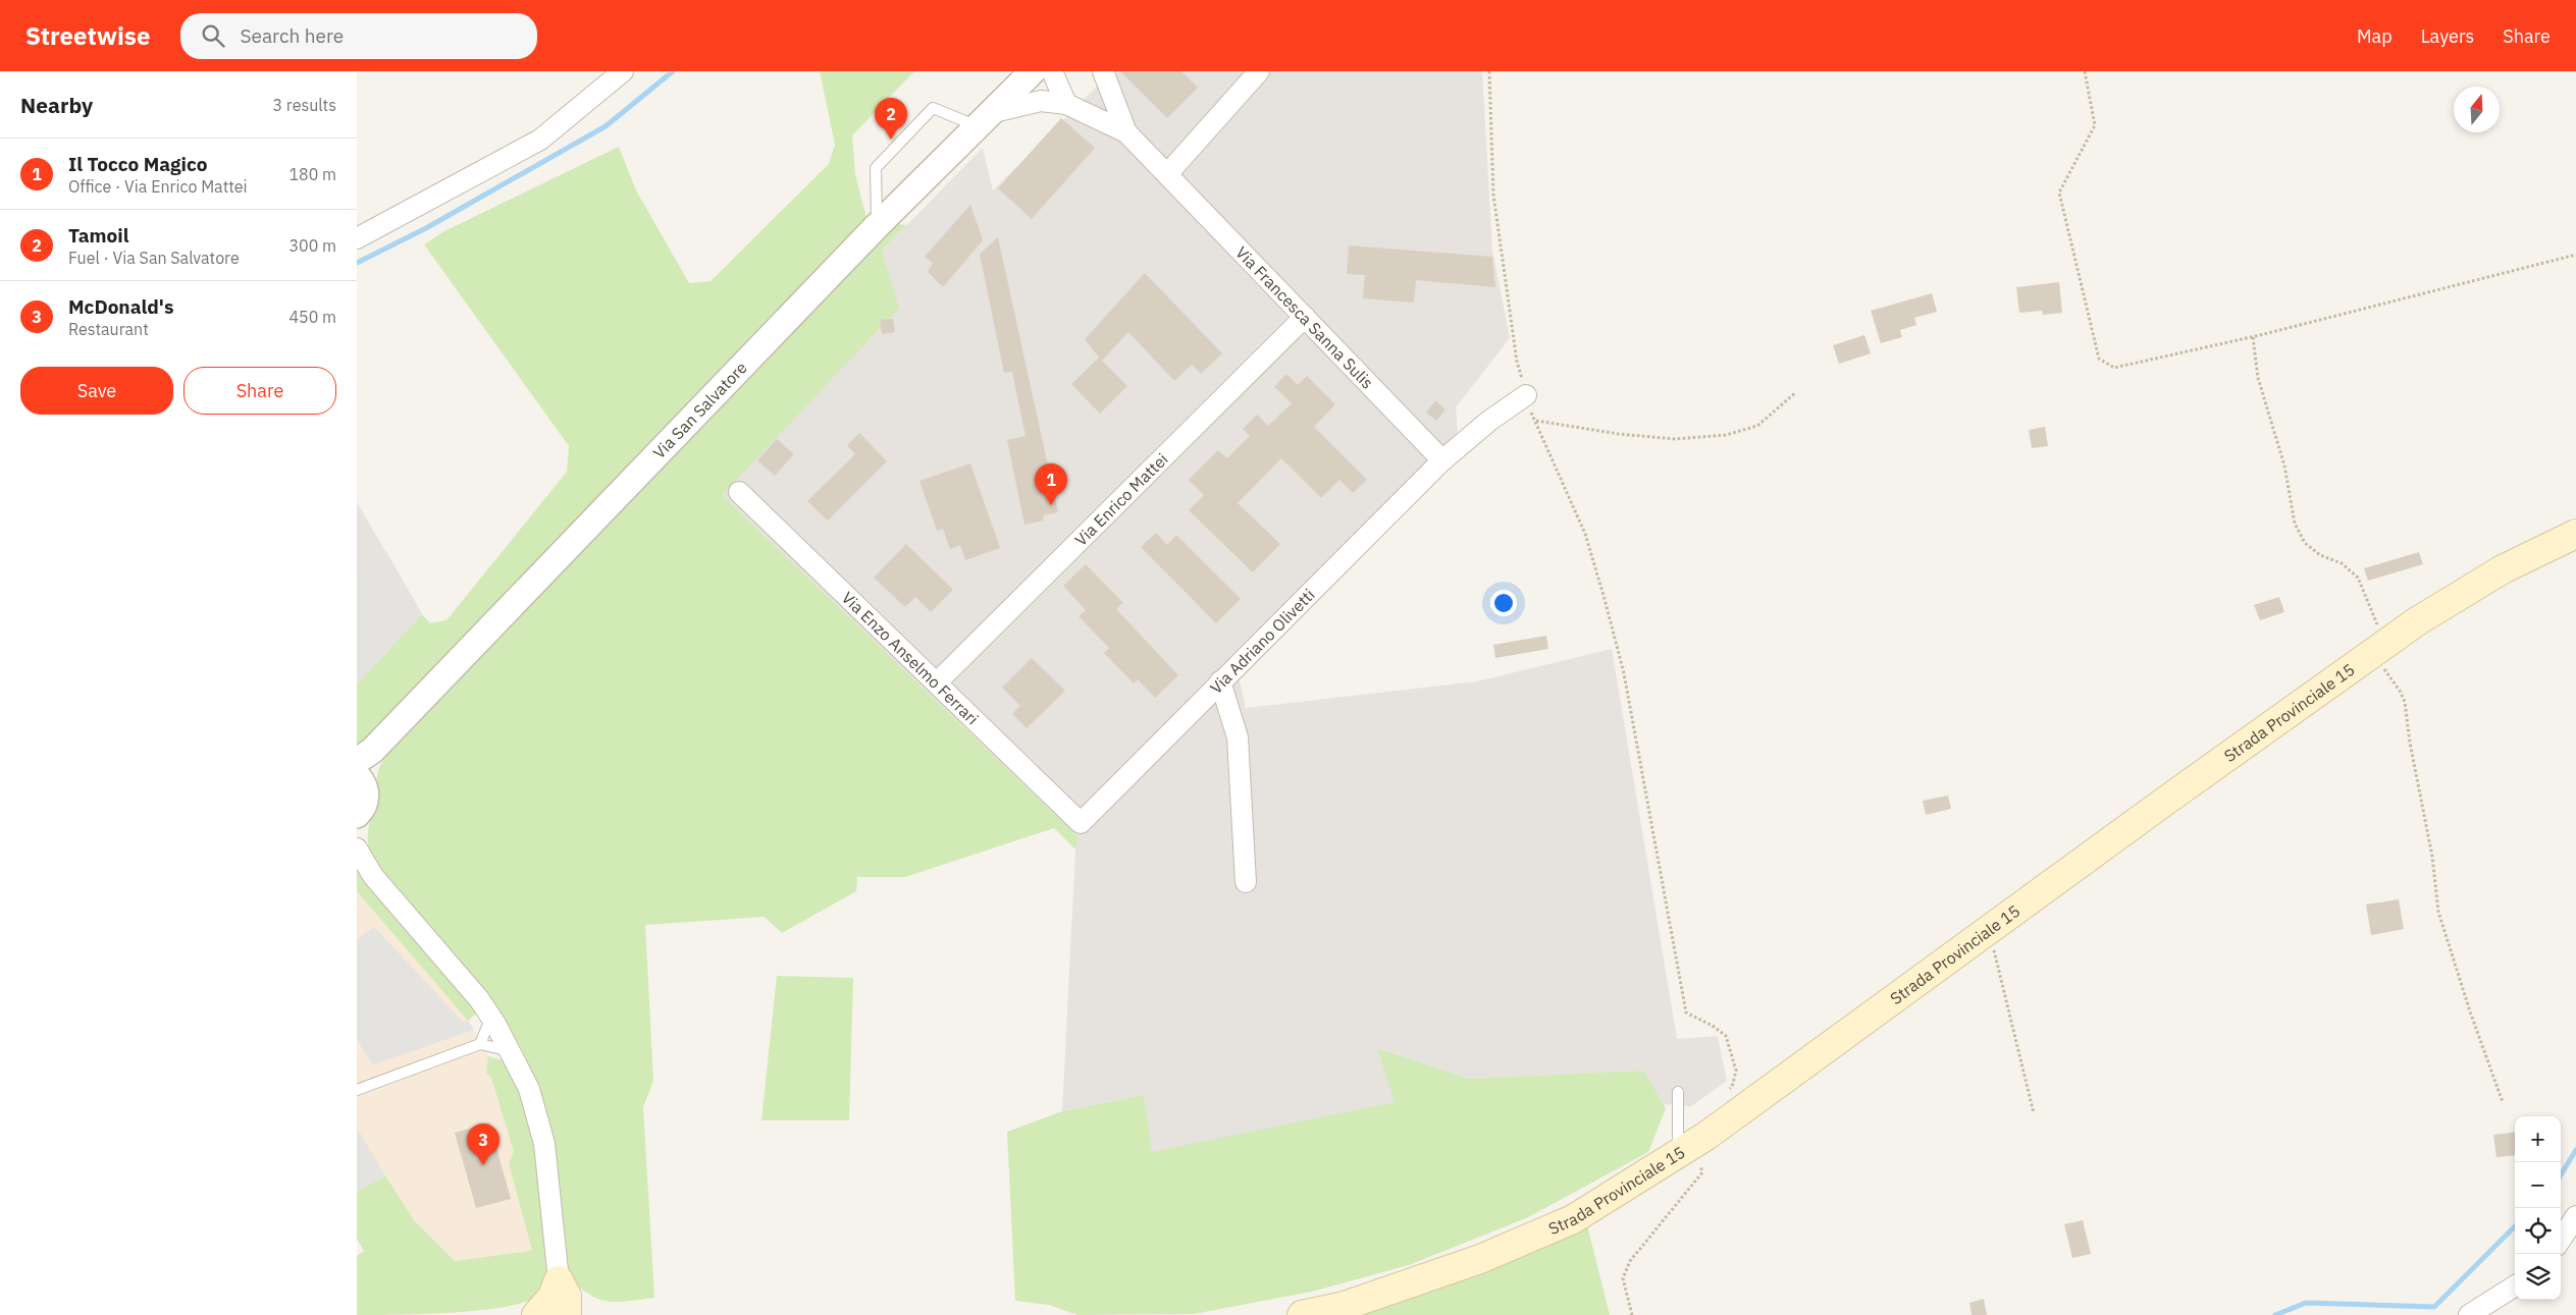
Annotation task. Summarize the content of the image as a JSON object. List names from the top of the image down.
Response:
{
  "streets": {
    "main road": ["Strada Provinciale 15"],
    "street": [
      "Via Francesca Sanna Sulis",
      "Via San Salvatore",
      "Via Enrico Mattei",
      "Via Adriano Olivetti",
      "Via Enzo Anselmo Ferrari"
    ]
  },
  "crossings": [
    ["Via Francesca Sanna Sulis", "Via San Salvatore"],
    ["Via Francesca Sanna Sulis", "Via Enrico Mattei"],
    ["Via Francesca Sanna Sulis", "Via Adriano Olivetti"],
    ["Via Enrico Mattei", "Via Enzo Anselmo Ferrari"],
    ["Via Adriano Olivetti", "Via Enzo Anselmo Ferrari"]
  ],
  "north": "top",
  "page": {
    "header": "Streetwise",
    "search": "Search here",
    "nav": ["Map", "Layers", "Share"],
    "heading": ["Nearby", "3 results"],
    "pins": ["2", "1", "3"],
    "list": [
      {
        "mark": "1",
        "name": "Il Tocco Magico",
        "note": "Office · Via Enrico Mattei",
        "value": "180 m"
      },
      {
        "mark": "2",
        "name": "Tamoil",
        "note": "Fuel · Via San Salvatore",
        "value": "300 m"
      },
      {
        "mark": "3",
        "name": "McDonald's",
        "note": "Restaurant",
        "value": "450 m"
      }
    ],
    "buttons": ["Save", "Share"],
    "map_buttons": ["+", "−"]
  }
}
